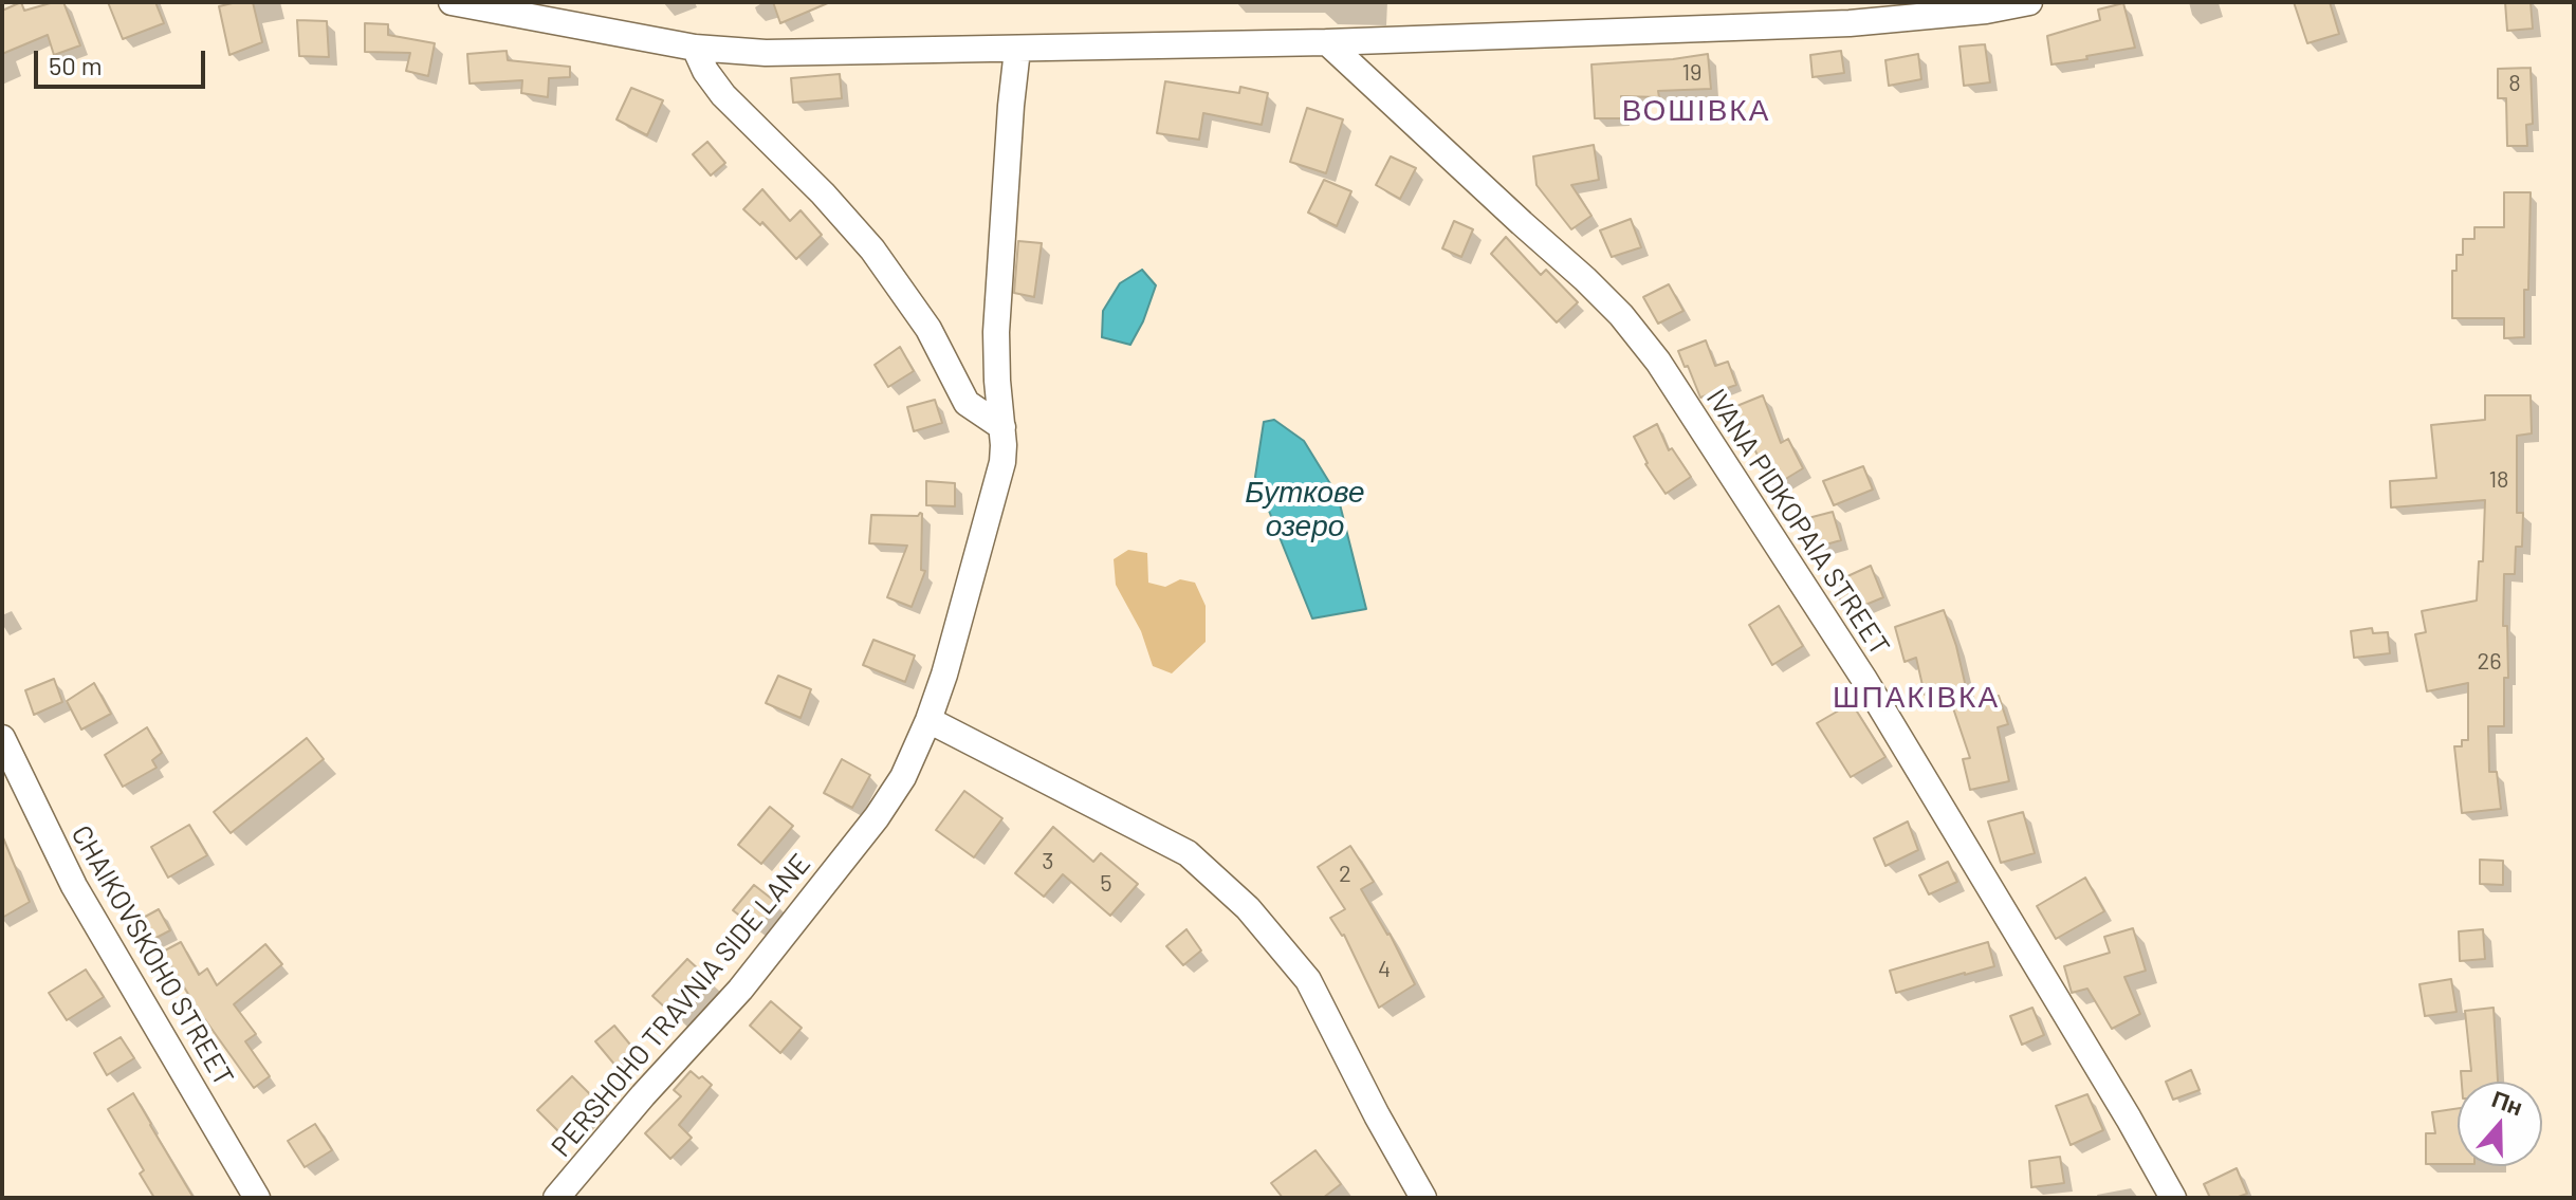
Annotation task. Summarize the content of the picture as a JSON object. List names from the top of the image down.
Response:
{
  "streets": {
    "street": ["IVANA PIDKOPAIA STREET", "CHAIKOVSKOHO STREET", "PERSHOHO TRAVNIA SIDE LANE"]
  },
  "districts": ["ВОШІВКА", "ШПАКІВКА"],
  "water": ["Буткове озеро"],
  "house_numbers": [
    "19",
    "8",
    "18",
    "26",
    "3",
    "2",
    "5",
    "4"
  ],
  "scale_bar": "50 m",
  "north": "top"
}
